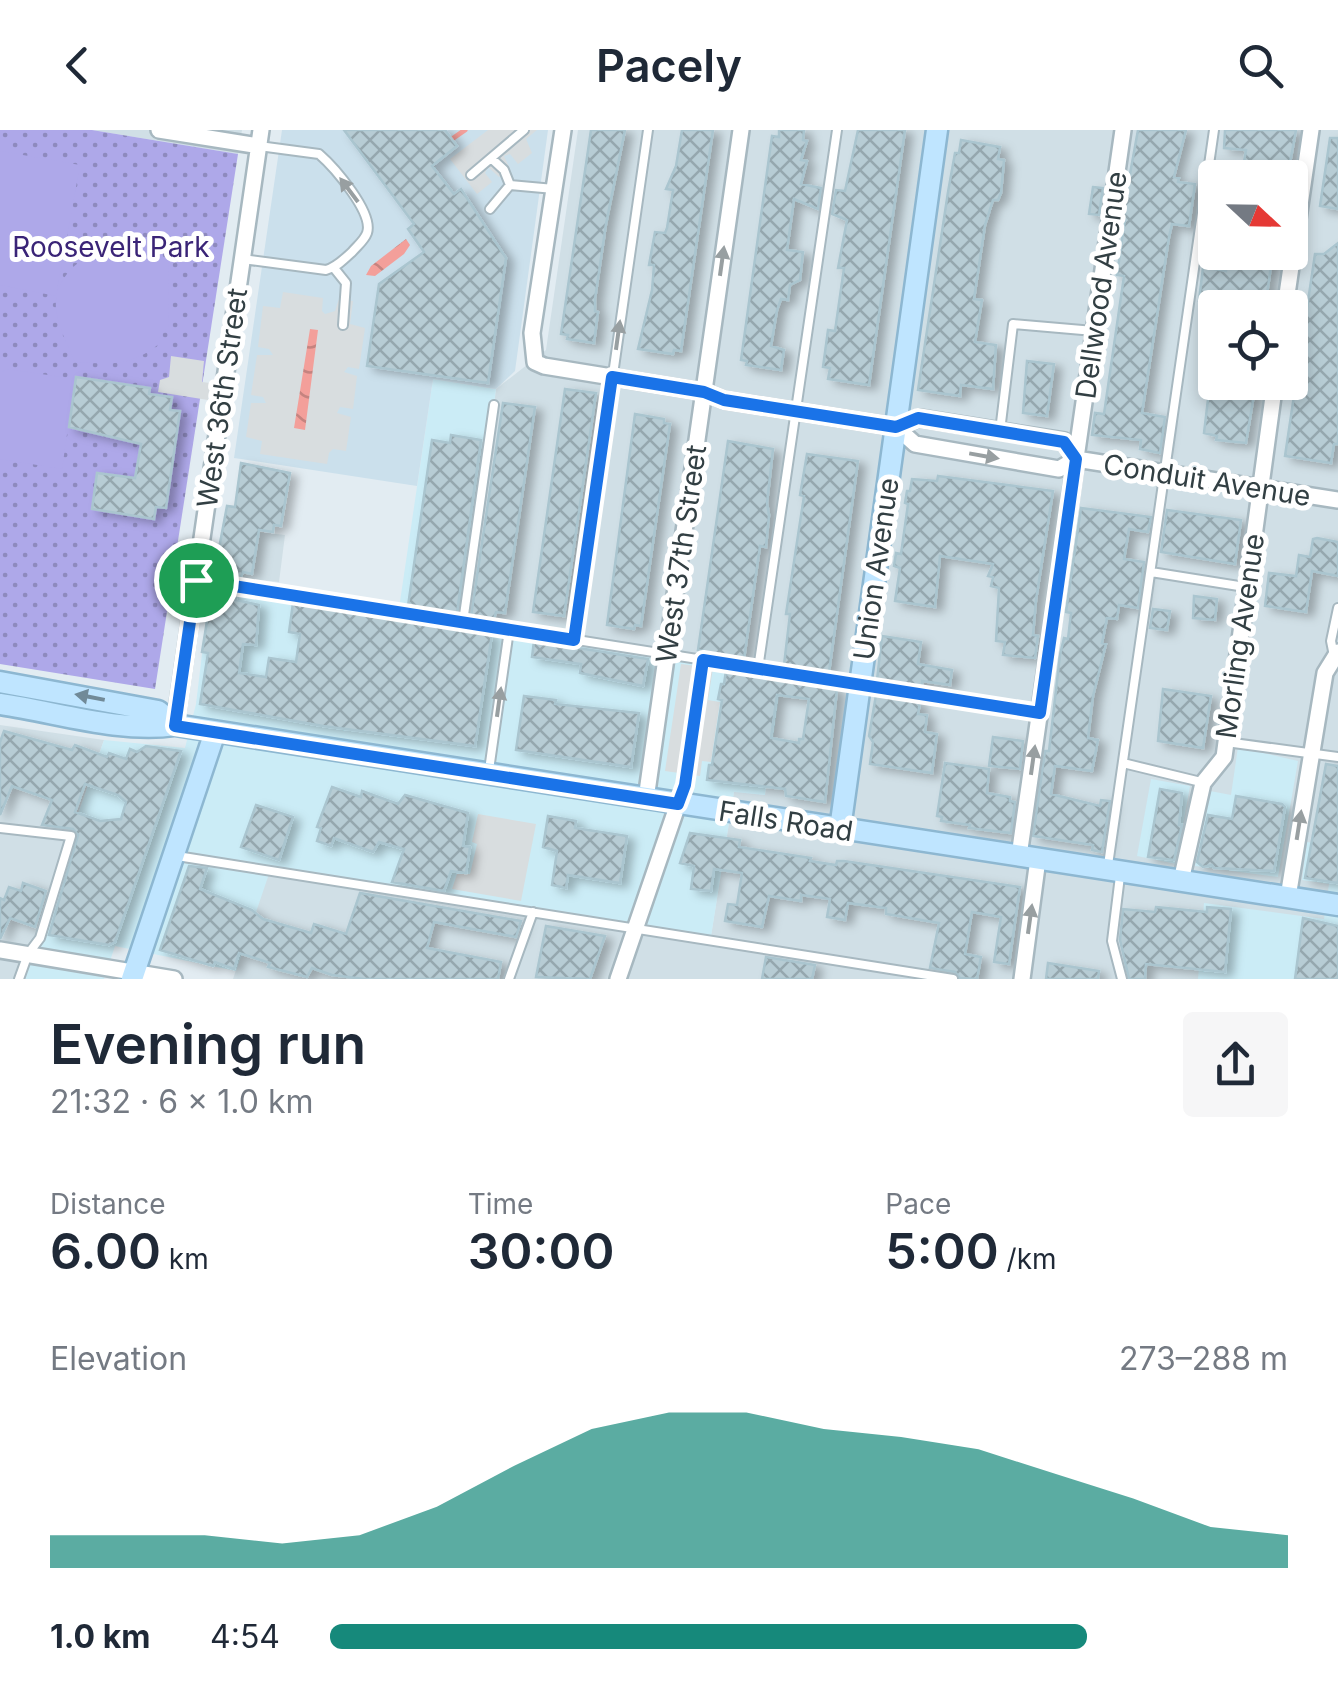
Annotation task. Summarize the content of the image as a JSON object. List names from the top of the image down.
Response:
{
  "streets": {
    "main road": ["Union Avenue", "Falls Road"],
    "street": [
      "Dellwood Avenue",
      "West 36th Street",
      "Conduit Avenue",
      "West 37th Street",
      "Morling Avenue"
    ]
  },
  "crossings": [
    ["Dellwood Avenue", "Conduit Avenue"],
    ["Dellwood Avenue", "Falls Road"],
    ["West 36th Street", "Falls Road"],
    ["Conduit Avenue", "West 37th Street"],
    ["Conduit Avenue", "Union Avenue"],
    ["Conduit Avenue", "Morling Avenue"],
    ["West 37th Street", "Falls Road"],
    ["Union Avenue", "Falls Road"],
    ["Morling Avenue", "Falls Road"]
  ],
  "one_way": ["West 37th Street"],
  "parks": ["Roosevelt Park"],
  "north": "right",
  "page": {
    "header": "Pacely",
    "heading": ["Evening run", "21:32 · 6 × 1.0 km"],
    "stats": [
      ["Distance", "6.00 km"],
      ["Time", "30:00"],
      ["Pace", "5:00 /km"]
    ],
    "chart": ["Elevation", "273–288 m"],
    "list": [
      {
        "name": "1.0 km",
        "note": "4:54"
      }
    ]
  }
}
